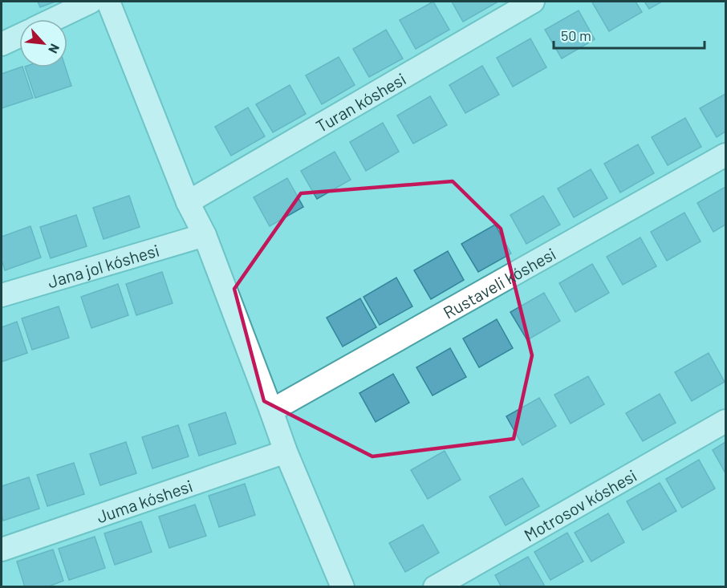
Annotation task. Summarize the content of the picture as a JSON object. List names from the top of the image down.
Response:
{
  "streets": {
    "street": [
      "Turan kóshesi",
      "Jana jol kóshesi",
      "Rustaveli kóshesi",
      "Juma kóshesi",
      "Motrosov kóshesi"
    ]
  },
  "scale_bar": "50 m",
  "north": "bottom right"
}
